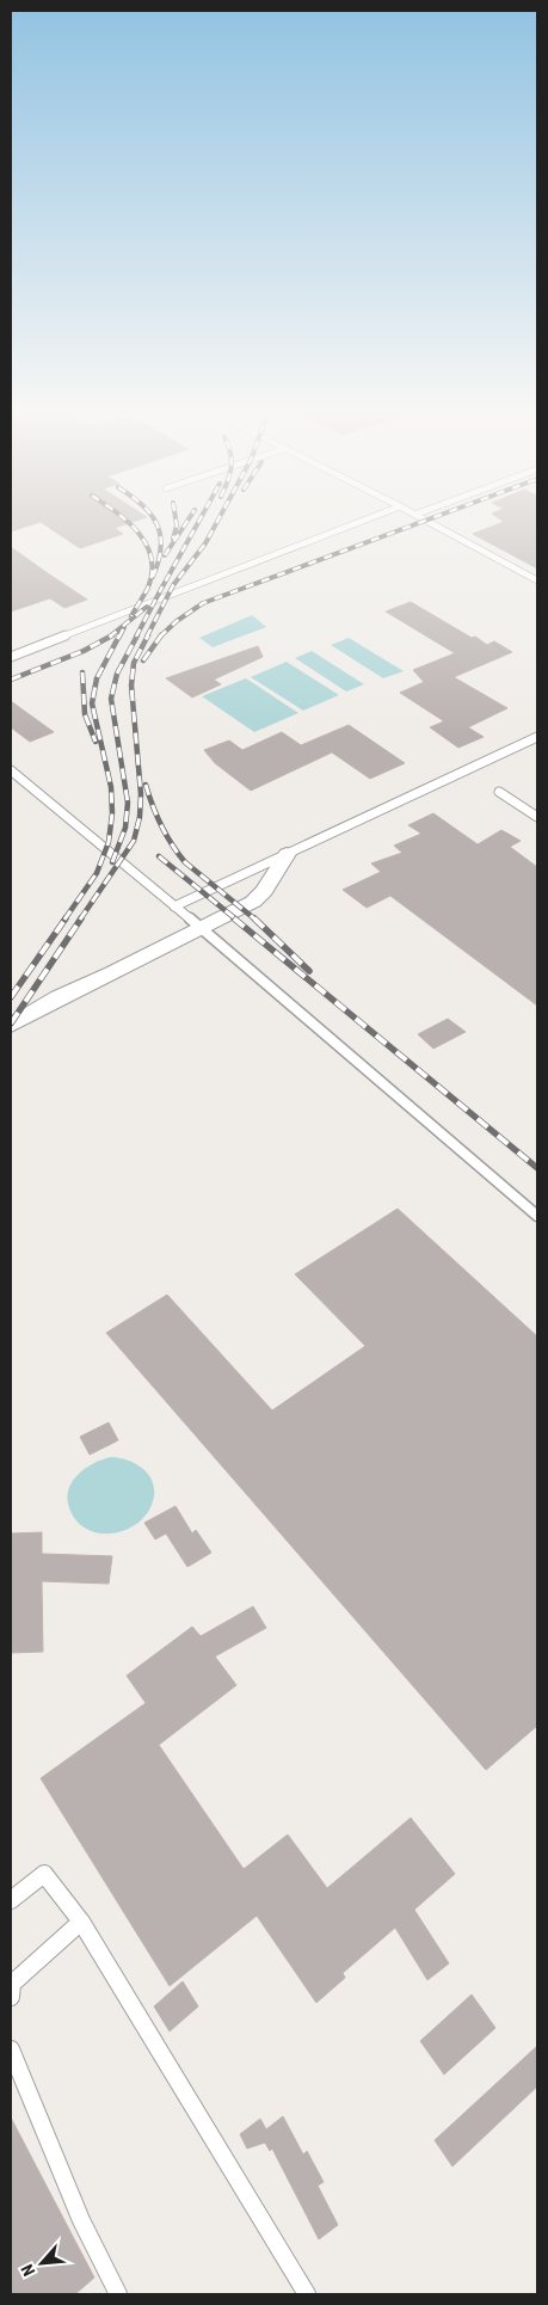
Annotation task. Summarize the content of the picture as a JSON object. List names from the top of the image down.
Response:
{
  "north": "bottom left"
}
